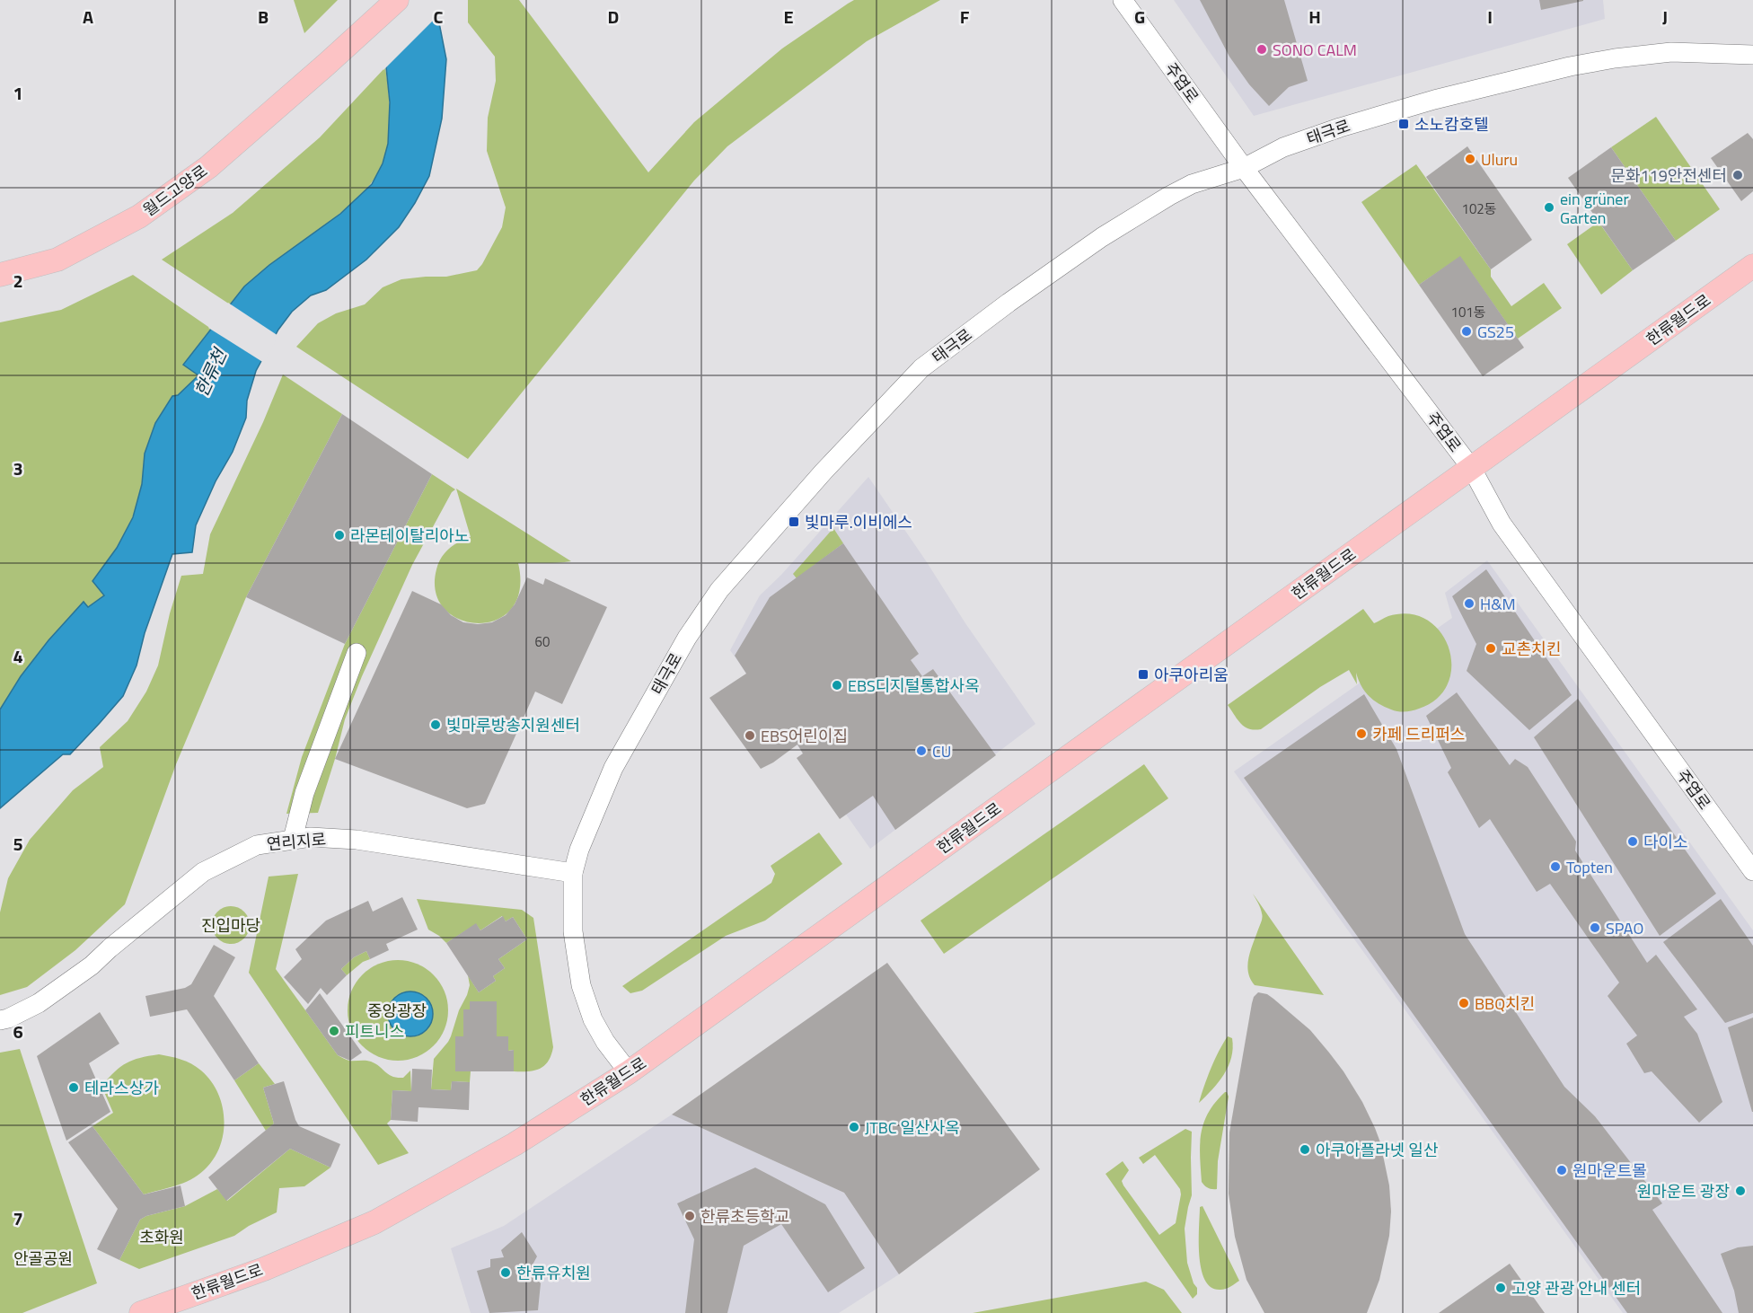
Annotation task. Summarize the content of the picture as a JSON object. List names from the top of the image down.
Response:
{
  "streets": {
    "main road": ["월드고양로", "한류월드로"],
    "street": ["주엽로", "태극로", "연리지로"]
  },
  "crossings": [
    ["주엽로", "태극로"],
    ["주엽로", "한류월드로"],
    ["태극로", "한류월드로"],
    ["태극로", "연리지로"]
  ],
  "water": ["한류천"],
  "parks": [
    "진입마당",
    "중앙광장",
    "초화원",
    "안골공원"
  ],
  "places": {
    "other": [
      "SONO CALM",
      "Uluru",
      "문화119안전센터",
      "ein grüner Garten",
      "GS25",
      "라몬테이탈리아노",
      "H&M",
      "교촌치킨",
      "EBS디지털통합사옥",
      "빛마루방송지원센터",
      "카페 드리퍼스",
      "EBS어린이집",
      "CU",
      "다이소",
      "Topten",
      "SPAO",
      "BBQ치킨",
      "피트니스",
      "테라스상가",
      "JTBC 일산사옥",
      "아쿠아플라넷 일산",
      "원마운트몰",
      "원마운트 광장",
      "한류초등학교",
      "한류유치원",
      "고양 관광 안내 센터"
    ],
    "transit": ["소노캄호텔", "빛마루.이비에스", "아쿠아리움"]
  },
  "house_numbers": ["102동", "101동", "60"],
  "grid": {
    "columns": [
      "A",
      "B",
      "C",
      "D",
      "E",
      "F",
      "G",
      "H",
      "I",
      "J"
    ],
    "rows": [
      "1",
      "2",
      "3",
      "4",
      "5",
      "6",
      "7"
    ]
  }
}
